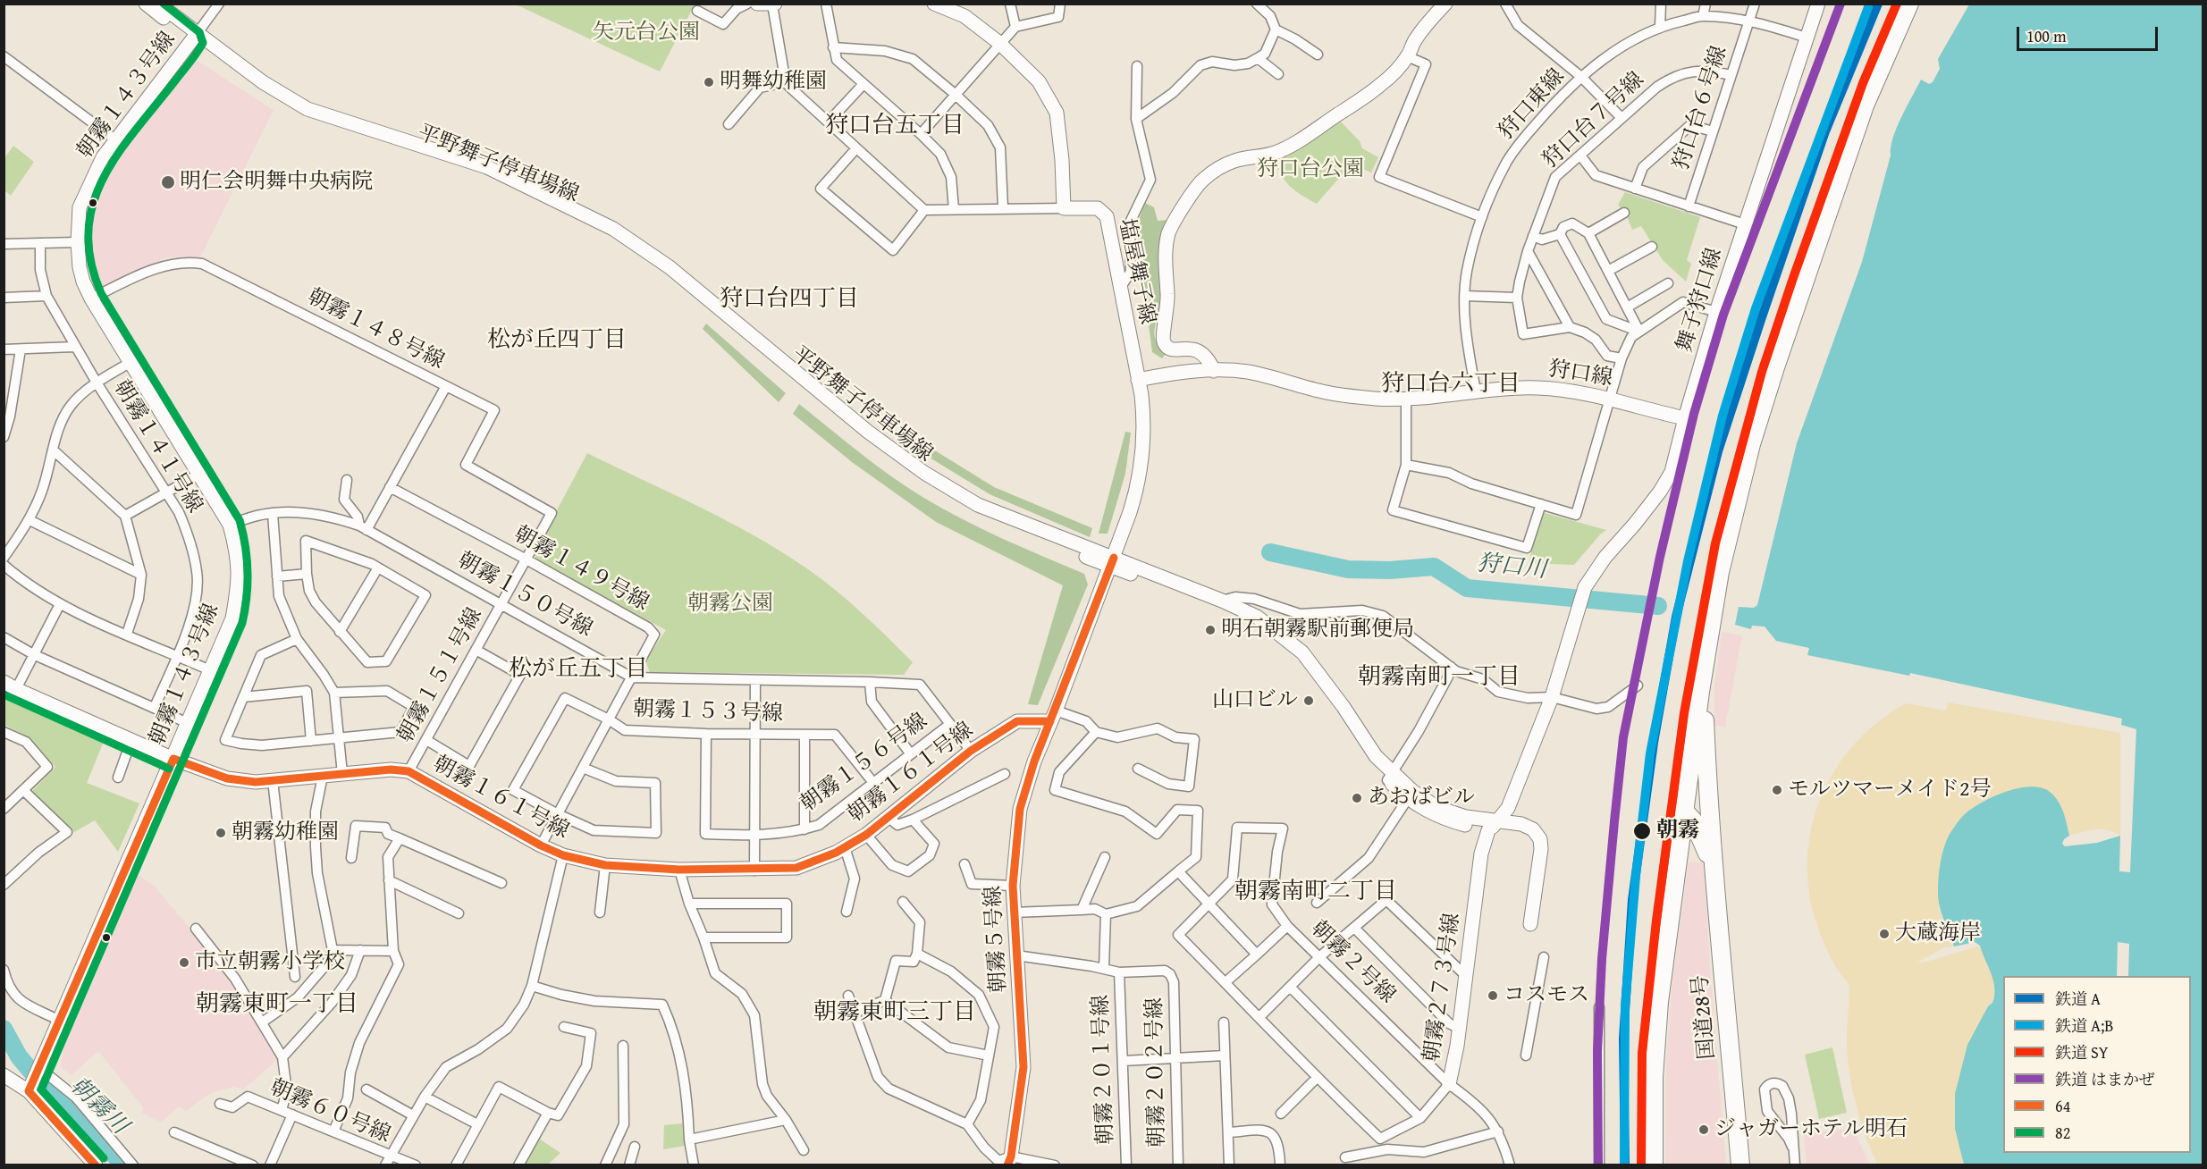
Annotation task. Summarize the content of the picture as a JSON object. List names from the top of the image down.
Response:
{
  "streets": {
    "highway": ["国道28号"],
    "street": [
      "朝霧１４３号線",
      "狩口東線",
      "狩口台６号線",
      "狩口台７号線",
      "平野舞子停車場線",
      "塩屋舞子線",
      "舞子狩口線",
      "朝霧１４８号線",
      "狩口線",
      "朝霧１４１号線",
      "朝霧１４９号線",
      "朝霧１５０号線",
      "朝霧１５１号線",
      "朝霧１５３号線",
      "朝霧１５６号線",
      "朝霧１６１号線",
      "朝霧５号線",
      "朝霧２号線",
      "朝霧２７３号線",
      "朝霧２０１号線",
      "朝霧２０２号線",
      "朝霧６０号線"
    ]
  },
  "crossings": [
    ["朝霧１４３号線", "平野舞子停車場線"],
    ["朝霧１４３号線", "朝霧１４８号線"],
    ["朝霧１４３号線", "朝霧１５０号線"],
    ["朝霧１４３号線", "朝霧１６１号線"],
    ["狩口東線", "狩口台６号線"],
    ["狩口東線", "舞子狩口線"],
    ["狩口東線", "狩口線"],
    ["狩口台６号線", "狩口台７号線"],
    ["平野舞子停車場線", "朝霧５号線"],
    ["舞子狩口線", "狩口線"],
    ["舞子狩口線", "朝霧２７３号線"],
    ["朝霧１４８号線", "朝霧１５１号線"],
    ["朝霧１４９号線", "朝霧１５０号線"],
    ["朝霧１４９号線", "朝霧１５１号線"],
    ["朝霧１４９号線", "朝霧１５３号線"],
    ["朝霧１４９号線", "朝霧１６１号線"],
    ["朝霧１５０号線", "朝霧１５１号線"],
    ["朝霧１５０号線", "朝霧１５６号線"],
    ["朝霧１５０号線", "朝霧１６１号線"],
    ["朝霧１５１号線", "朝霧１６１号線"],
    ["朝霧１５３号線", "朝霧１５６号線"],
    ["朝霧１６１号線", "朝霧５号線"],
    ["朝霧５号線", "朝霧２０２号線"],
    ["朝霧２号線", "朝霧２７３号線"],
    ["朝霧２０１号線", "朝霧２０２号線"]
  ],
  "districts": [
    "狩口台五丁目",
    "狩口台四丁目",
    "松が丘四丁目",
    "狩口台六丁目",
    "松が丘五丁目",
    "朝霧南町一丁目",
    "朝霧南町二丁目",
    "朝霧東町一丁目",
    "朝霧東町三丁目"
  ],
  "water": ["狩口川", "朝霧川"],
  "parks": ["矢元台公園", "狩口台公園", "朝霧公園"],
  "places": [
    "明舞幼稚園",
    "明仁会明舞中央病院",
    "明石朝霧駅前郵便局",
    "山口ビル",
    "モルツマーメイド2号",
    "あおばビル",
    "朝霧",
    "朝霧幼稚園",
    "大蔵海岸",
    "市立朝霧小学校",
    "コスモス",
    "ジャガーホテル明石"
  ],
  "lines": [
    "rail line A",
    "rail line SY",
    "rail line はまかぜ",
    "transit line 82",
    "rail line A;B",
    "transit line 64"
  ],
  "legend": [
    "鉄道 A",
    "鉄道 A;B",
    "鉄道 SY",
    "鉄道 はまかぜ",
    "64",
    "82"
  ],
  "scale_bar": "100 m"
}
